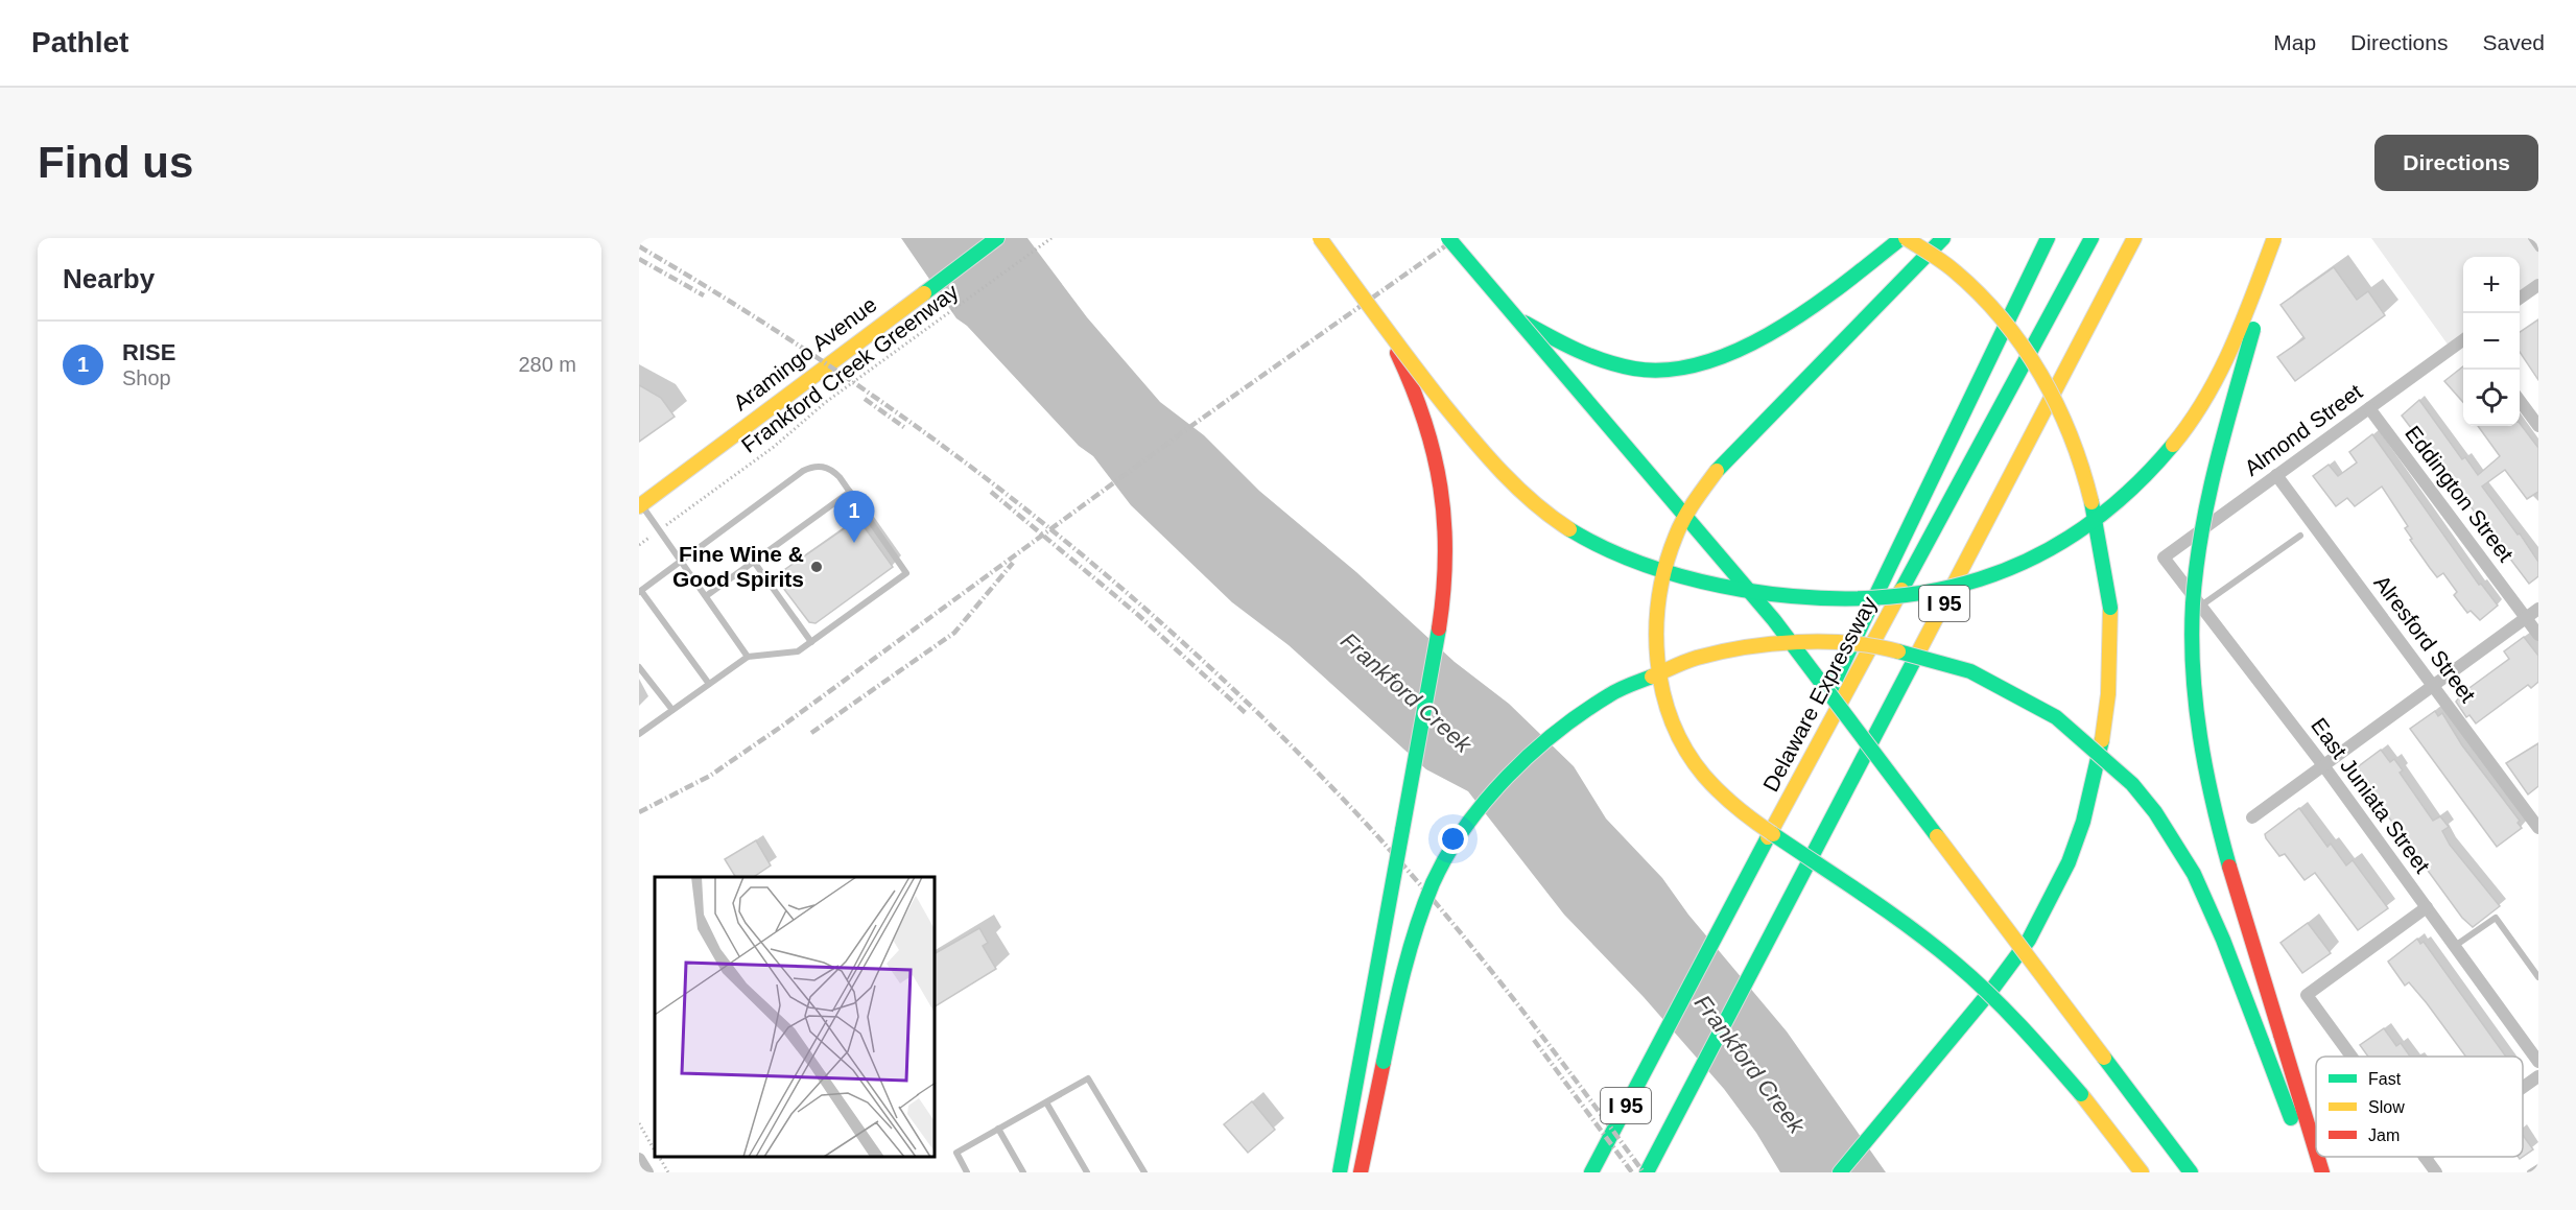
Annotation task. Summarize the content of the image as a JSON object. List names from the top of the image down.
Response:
{
  "streets": {
    "main road": ["Aramingo Avenue", "I 95", "Delaware Expressway"],
    "street": [
      "Almond Street",
      "Eddington Street",
      "Alresford Street",
      "East Juniata Street"
    ],
    "path": ["Frankford Creek Greenway"]
  },
  "crossings": [
    ["Almond Street", "Eddington Street"],
    ["Almond Street", "Alresford Street"],
    ["Almond Street", "East Juniata Street"]
  ],
  "water": ["Frankford Creek"],
  "places": ["Fine Wine & Good Spirits"],
  "legend": ["Fast", "Slow", "Jam"],
  "page": {
    "header": "Pathlet",
    "nav": ["Map", "Directions", "Saved"],
    "buttons": "Directions",
    "title": "Find us",
    "heading": "Nearby",
    "map_buttons": ["+", "−"],
    "list": [
      {
        "mark": "1",
        "name": "RISE",
        "note": "Shop",
        "value": "280 m"
      }
    ],
    "pins": "1"
  }
}
